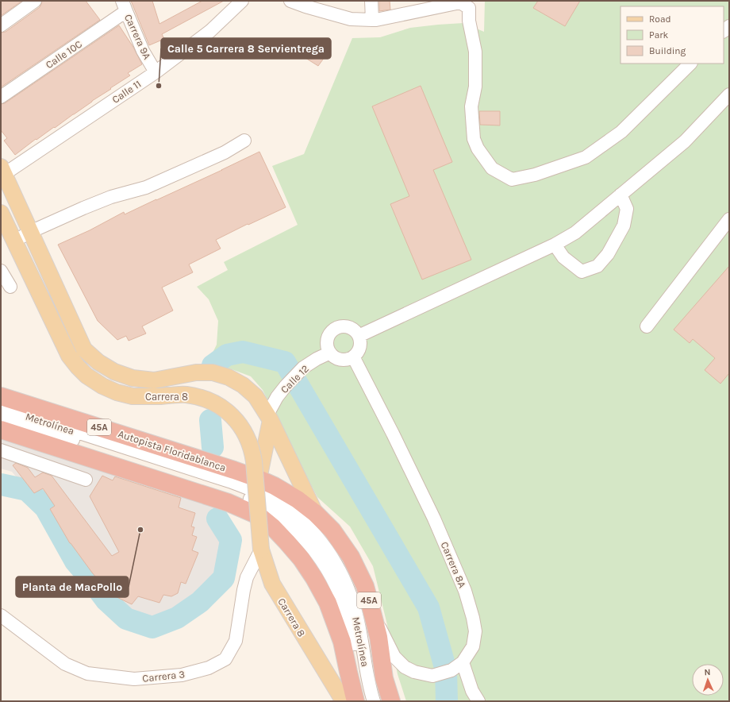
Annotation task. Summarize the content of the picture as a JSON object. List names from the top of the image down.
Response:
{
  "streets": {
    "highway": ["45A", "Autopista Floridablanca"],
    "main road": ["Carrera 8"],
    "street": [
      "Carrera 9A",
      "Calle 10C",
      "Calle 11",
      "Calle 12",
      "Metrolínea",
      "Carrera 8A",
      "Carrera 3"
    ]
  },
  "crossings": [
    ["Carrera 9A", "Calle 10C"],
    ["Carrera 9A", "Calle 11"],
    ["Calle 11", "Carrera 8"],
    ["Calle 12", "Carrera 8"],
    ["Calle 12", "Carrera 8A"],
    ["Carrera 8", "45A"],
    ["Carrera 8", "Carrera 3"],
    ["Metrolínea", "45A"],
    ["Metrolínea", "Autopista Floridablanca"],
    ["45A", "Autopista Floridablanca"],
    ["45A", "Carrera 8A"]
  ],
  "places": ["Calle 5 Carrera 8 Servientrega", "Planta de MacPollo"],
  "legend": ["Road", "Park", "Building"],
  "north": "top"
}
